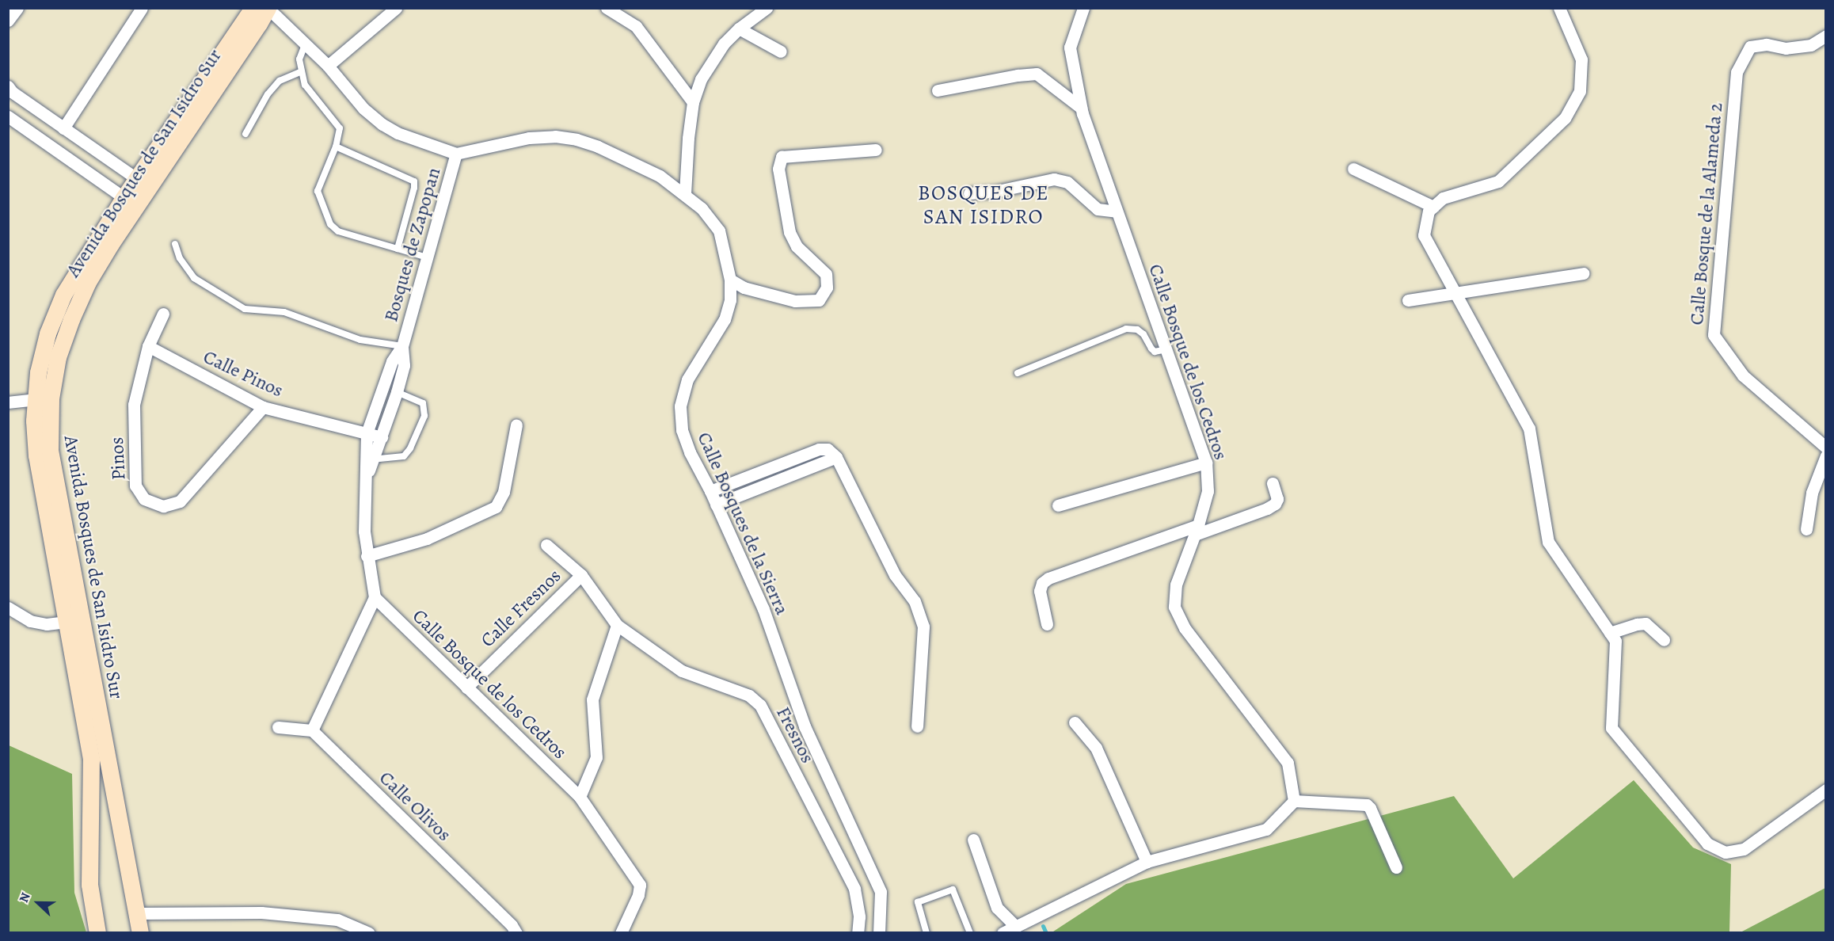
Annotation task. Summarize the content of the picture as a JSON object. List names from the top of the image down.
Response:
{
  "streets": {
    "main road": ["Avenida Bosques de San Isidro Sur"],
    "street": [
      "Calle Bosque de la Alameda 2",
      "Bosques de Zapopan",
      "Calle Bosque de los Cedros",
      "Calle Pinos",
      "Pinos",
      "Calle Bosques de la Sierra",
      "Calle Fresnos",
      "Fresnos",
      "Calle Olivos"
    ]
  },
  "crossings": [
    ["Bosques de Zapopan", "Calle Bosque de los Cedros"],
    ["Bosques de Zapopan", "Calle Pinos"],
    ["Bosques de Zapopan", "Calle Bosques de la Sierra"],
    ["Calle Bosque de los Cedros", "Calle Fresnos"],
    ["Calle Pinos", "Pinos"],
    ["Calle Fresnos", "Fresnos"]
  ],
  "districts": ["BOSQUES DE SAN ISIDRO"],
  "north": "left"
}
